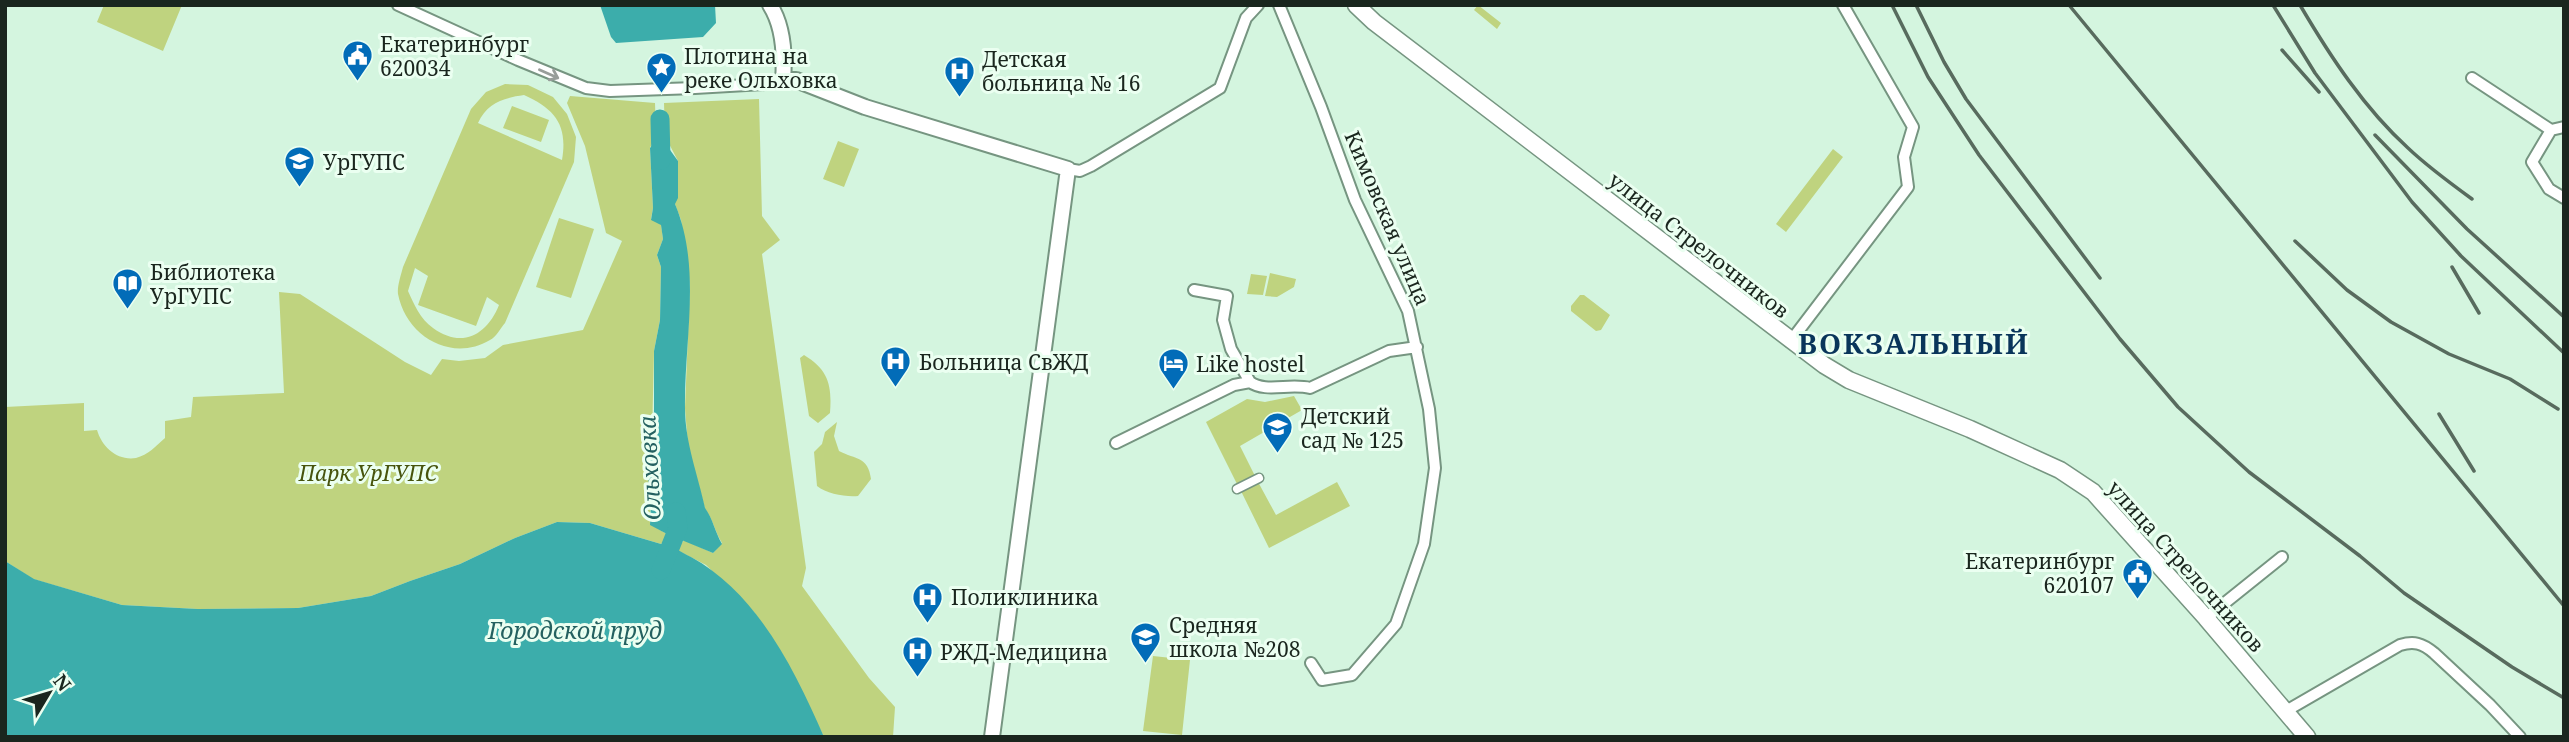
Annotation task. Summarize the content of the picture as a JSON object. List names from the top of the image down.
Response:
{
  "streets": {
    "main road": ["улица Стрелочников"],
    "street": ["Кимовская улица"]
  },
  "districts": ["ВОКЗАЛЬНЫЙ"],
  "water": ["Ольховка", "Городской пруд"],
  "parks": ["Парк УрГУПС"],
  "places": {
    "public building": ["Екатеринбург 620034", "Екатеринбург 620107"],
    "place": ["Плотина на реке Ольховка"],
    "hospital": [
      "Детская больница № 16",
      "Больница СвЖД",
      "Поликлиника",
      "РЖД-Медицина"
    ],
    "school or university": ["УрГУПС", "Детский сад № 125", "Средняя школа №208"],
    "library": ["Библиотека УрГУПС"],
    "hotel": ["Like hostel"]
  },
  "north": "top right"
}
